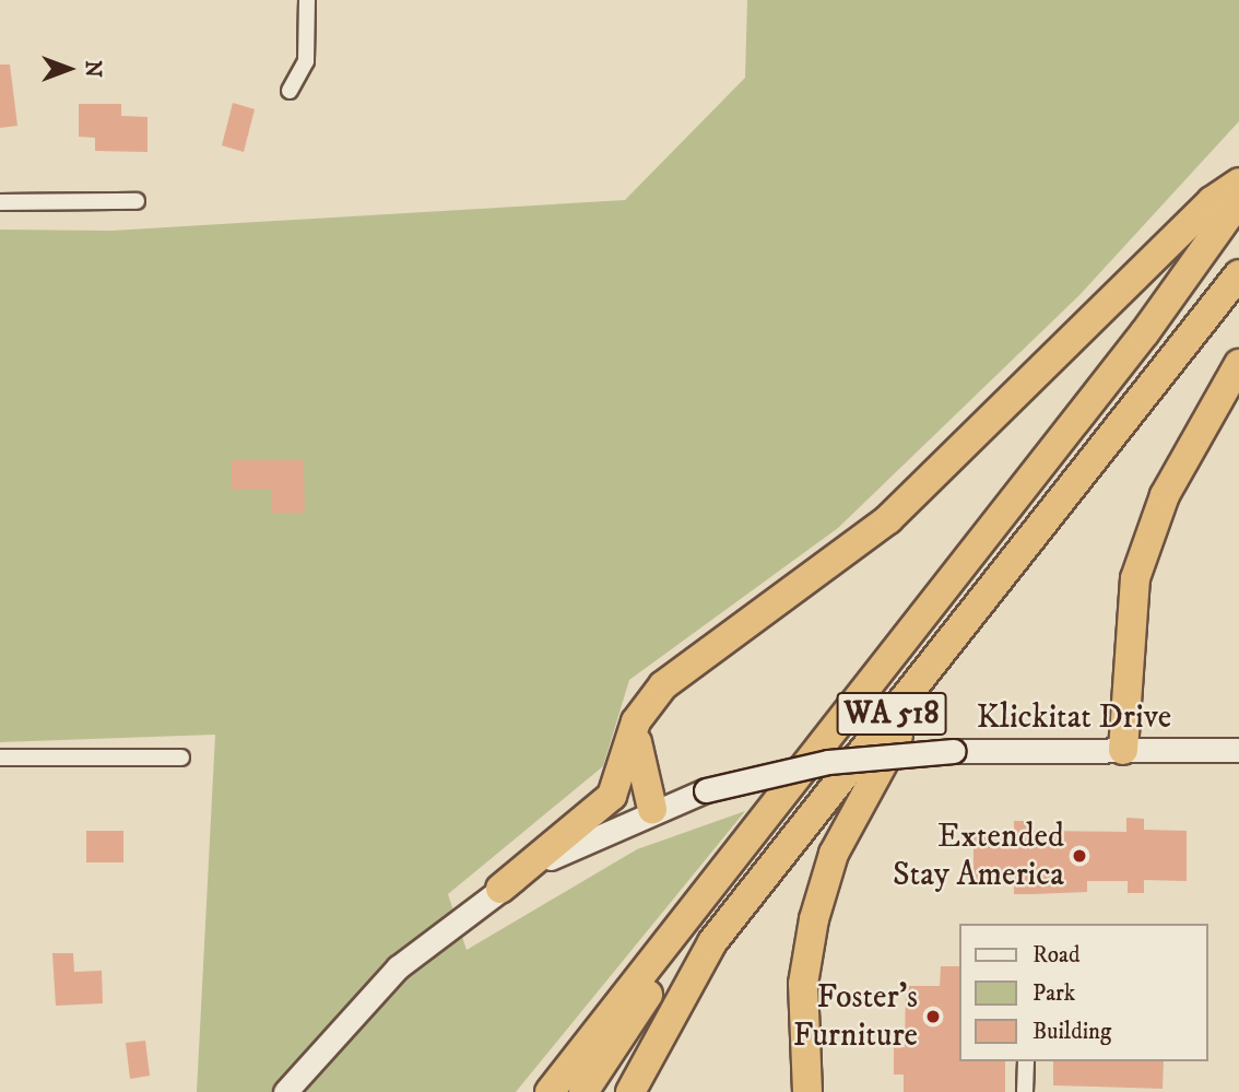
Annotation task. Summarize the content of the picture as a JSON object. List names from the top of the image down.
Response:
{
  "streets": {
    "highway": ["WA 518"],
    "main road": ["Klickitat Drive"]
  },
  "places": ["Extended Stay America", "Foster's Furniture"],
  "legend": ["Road", "Park", "Building"],
  "north": "right"
}
